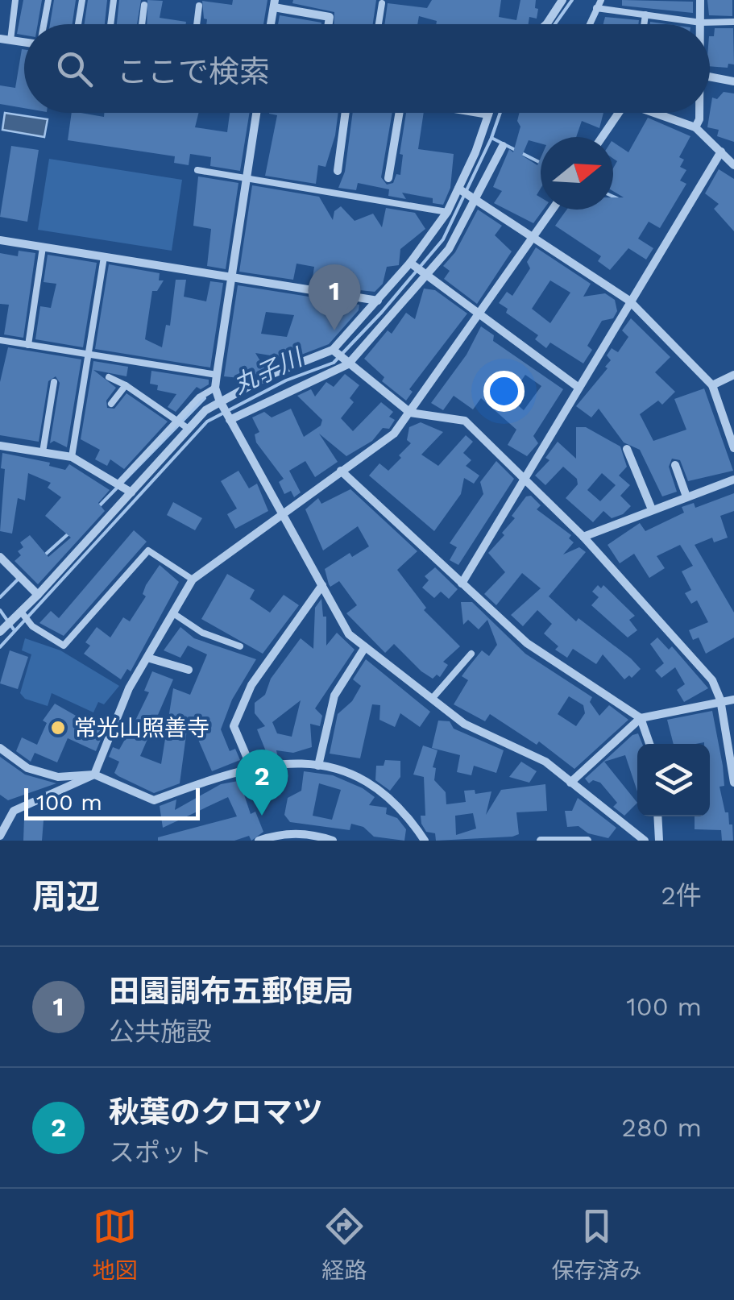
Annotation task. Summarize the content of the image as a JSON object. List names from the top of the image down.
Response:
{
  "water": ["丸子川"],
  "places": ["常光山照善寺"],
  "scale_bar": "100 m",
  "north": "right",
  "page": {
    "search": "ここで検索",
    "pins": ["1", "2"],
    "scale": "100 m",
    "heading": ["周辺", "2件"],
    "list": [
      {
        "mark": "1",
        "name": "田園調布五郵便局",
        "note": "公共施設",
        "value": "100 m"
      },
      {
        "mark": "2",
        "name": "秋葉のクロマツ",
        "note": "スポット",
        "value": "280 m"
      }
    ],
    "nav": ["地図", "経路", "保存済み"]
  }
}
